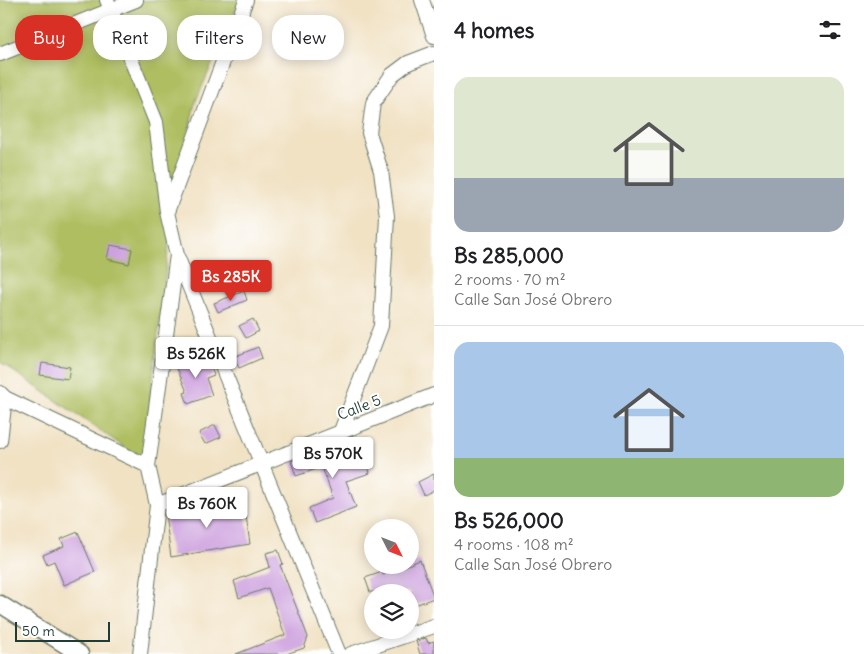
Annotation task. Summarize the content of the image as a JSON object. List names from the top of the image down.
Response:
{
  "streets": {
    "street": ["Calle 5"]
  },
  "scale_bar": "50 m",
  "north": "bottom right",
  "page": {
    "heading": "4 homes",
    "chip": [
      "Buy",
      "Rent",
      "Filters",
      "New"
    ],
    "list": [
      {
        "name": "Bs 285,000",
        "note": "2 rooms · 70 m² · Calle San José Obrero"
      },
      {
        "name": "Bs 526,000",
        "note": "4 rooms · 108 m² · Calle San José Obrero"
      }
    ],
    "price": [
      "Bs 285K",
      "Bs 526K",
      "Bs 570K",
      "Bs 760K"
    ],
    "scale": "50 m"
  }
}
